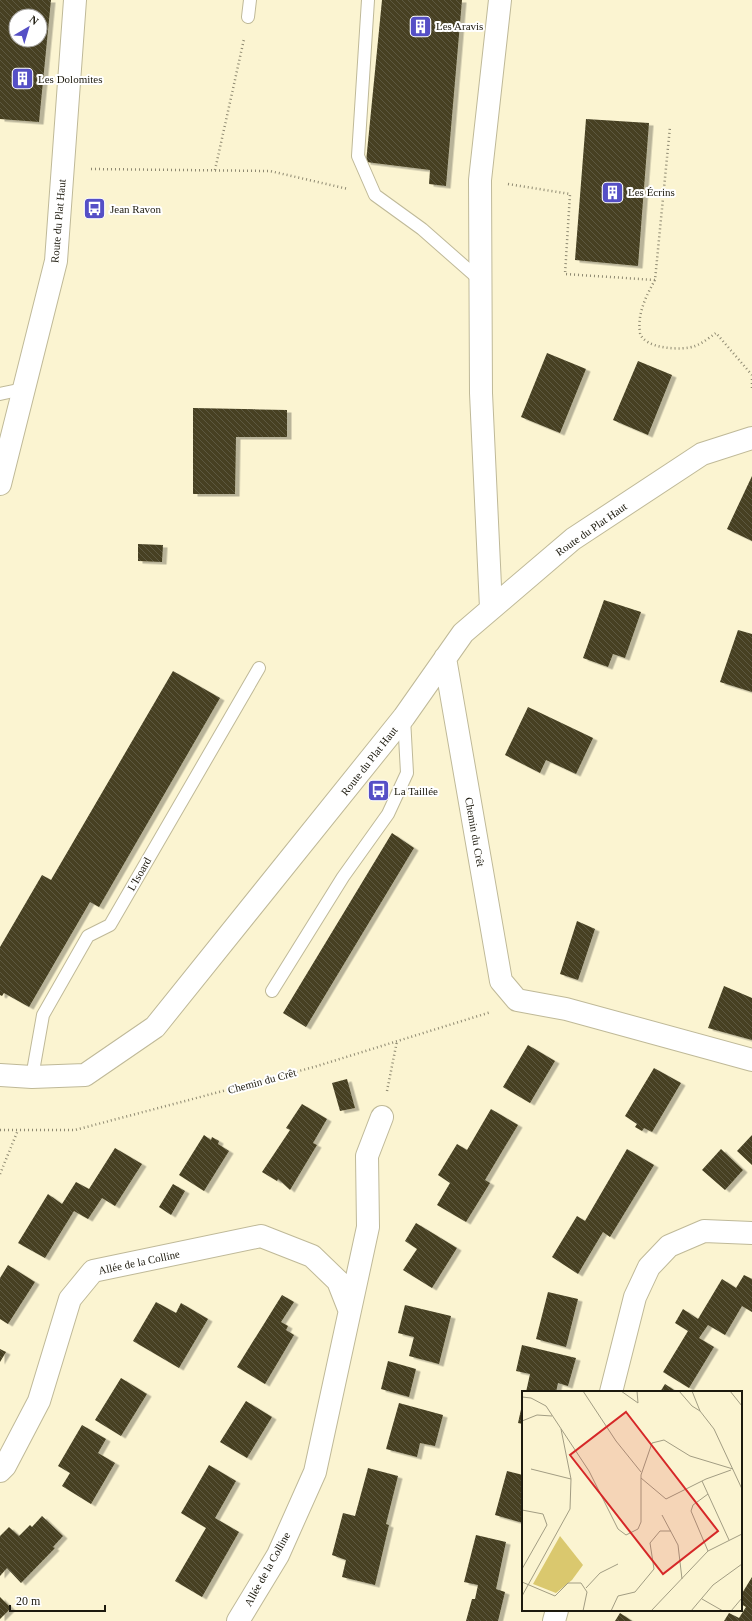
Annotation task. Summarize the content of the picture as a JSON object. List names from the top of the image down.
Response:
{
  "streets": {
    "street": ["Route du Plat Haut", "Chemin du Crêt", "Allée de la Colline"],
    "lane": ["L'Isoard"]
  },
  "crossings": [
    ["Route du Plat Haut", "Chemin du Crêt"],
    ["Route du Plat Haut", "L'Isoard"]
  ],
  "places": {
    "building": ["Les Aravis", "Les Dolomites", "Les Écrins"],
    "bus stop": ["Jean Ravon", "La Taillée"]
  },
  "scale_bar": "20 m",
  "north": "top right"
}
